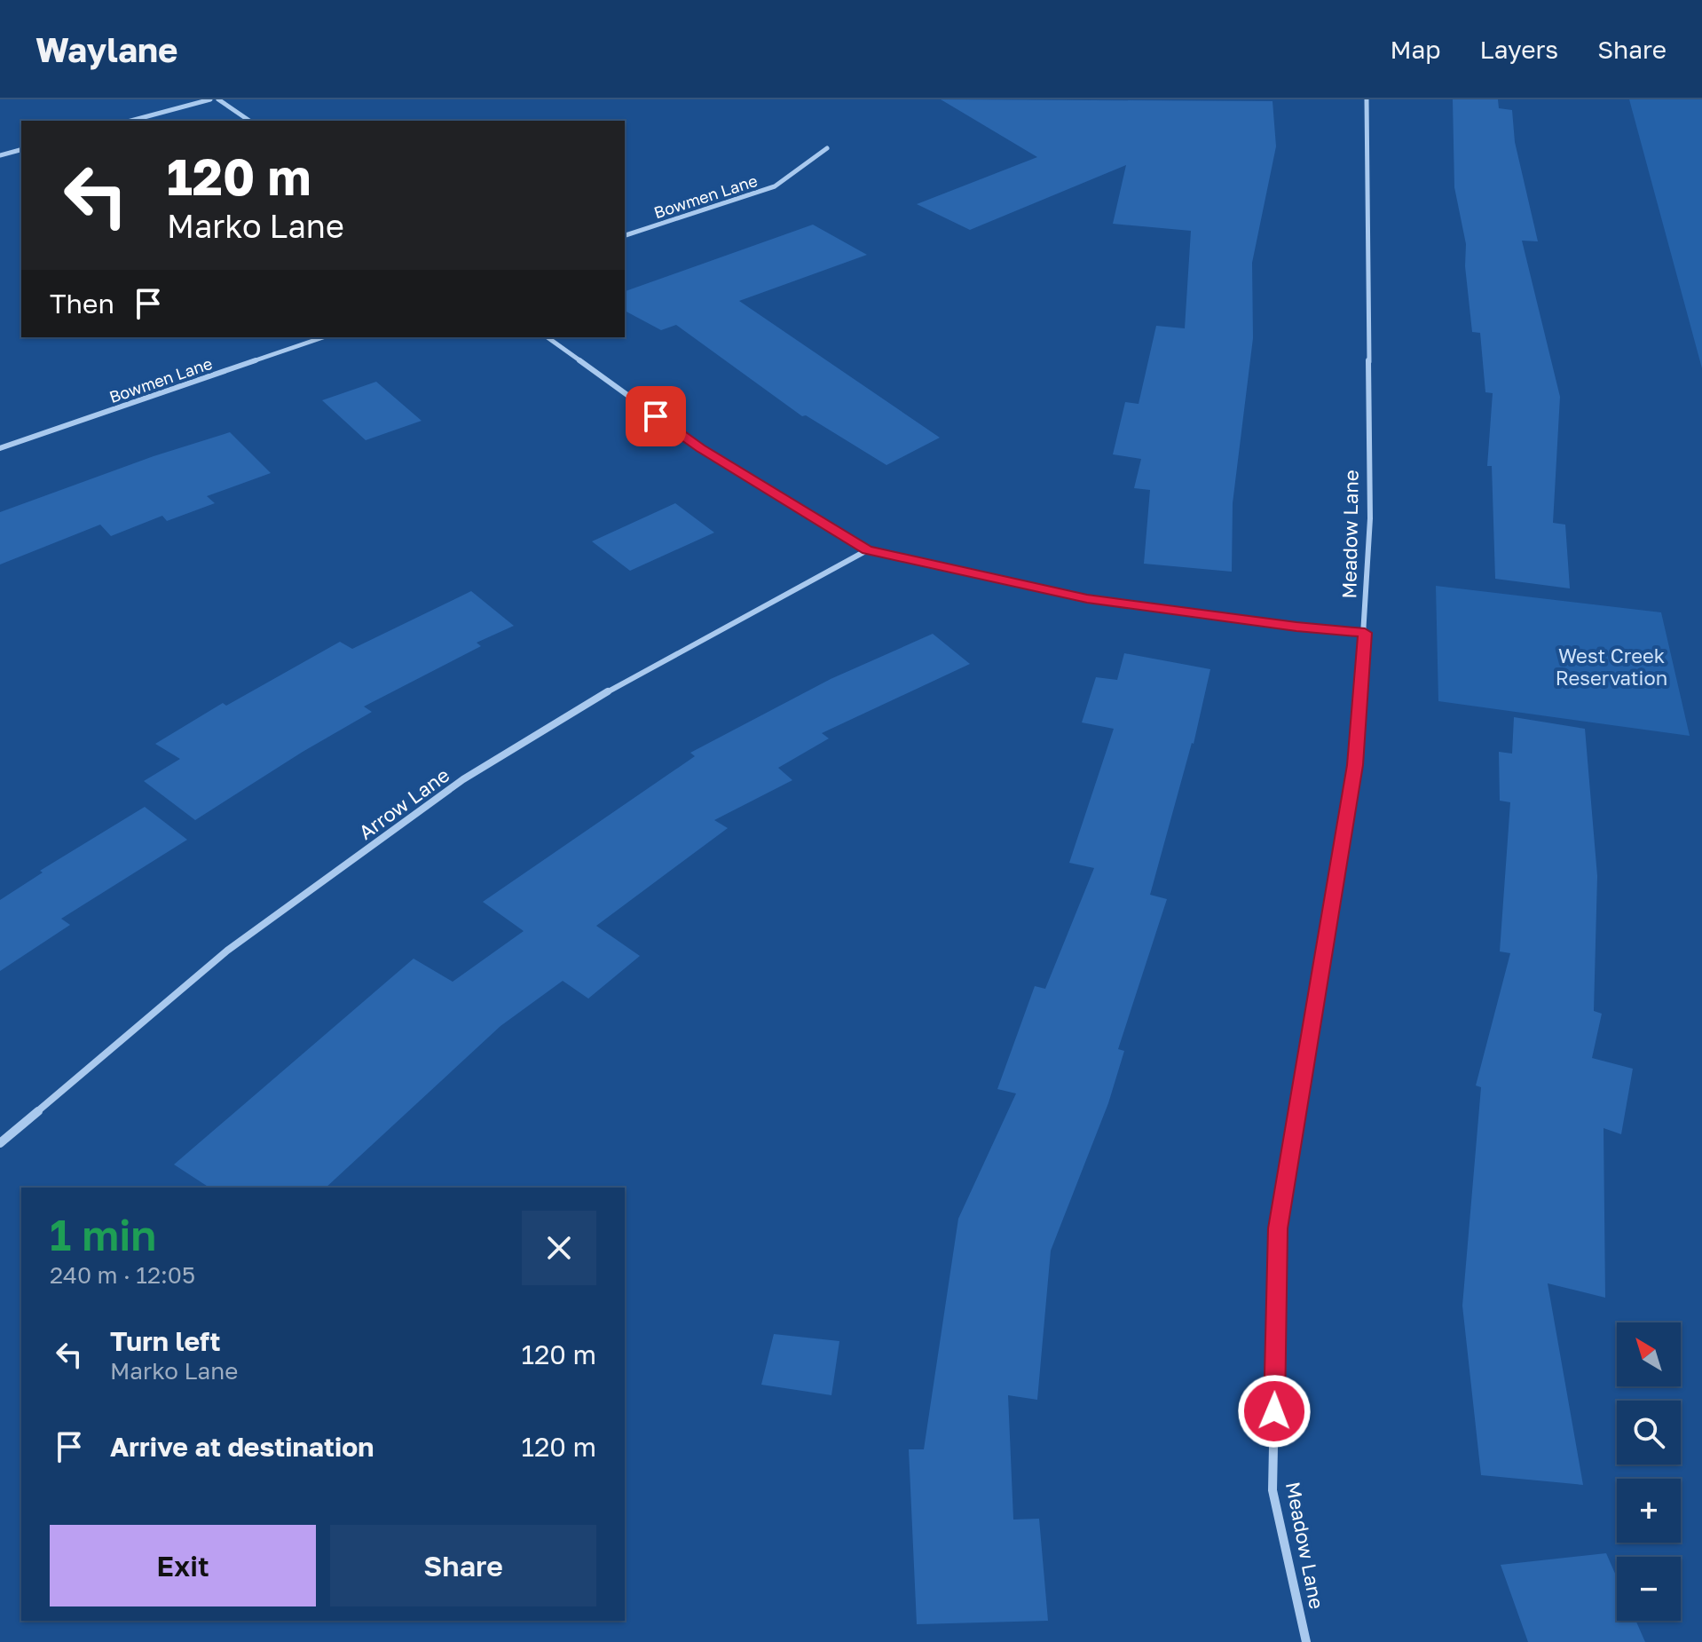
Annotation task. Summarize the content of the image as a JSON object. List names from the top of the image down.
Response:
{
  "streets": {
    "street": ["Bowmen Lane", "Meadow Lane", "Arrow Lane"]
  },
  "parks": ["West Creek Reservation"],
  "north": "top left",
  "page": {
    "header": "Waylane",
    "nav": ["Map", "Layers", "Share"],
    "turn": ["120 m", "Marko Lane"],
    "then": "Then",
    "heading": ["1 min", "240 m · 12:05"],
    "list": [
      {
        "name": "Turn left",
        "note": "Marko Lane",
        "value": "120 m"
      },
      {
        "name": "Arrive at destination",
        "value": "120 m"
      }
    ],
    "map_buttons": ["+", "−"],
    "buttons": ["Exit", "Share"]
  }
}
